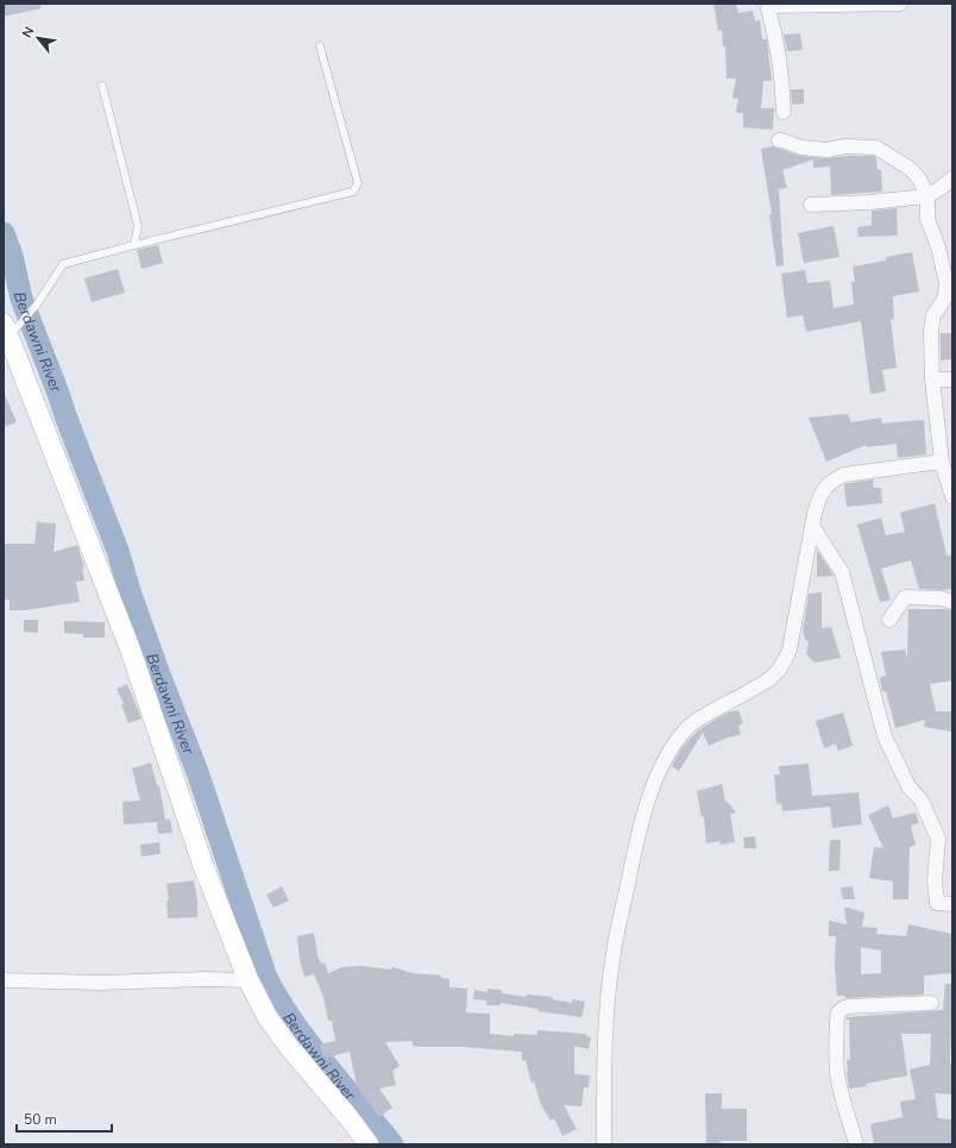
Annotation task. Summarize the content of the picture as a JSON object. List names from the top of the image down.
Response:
{
  "water": ["Berdawni River"],
  "scale_bar": "50 m",
  "north": "top left"
}
